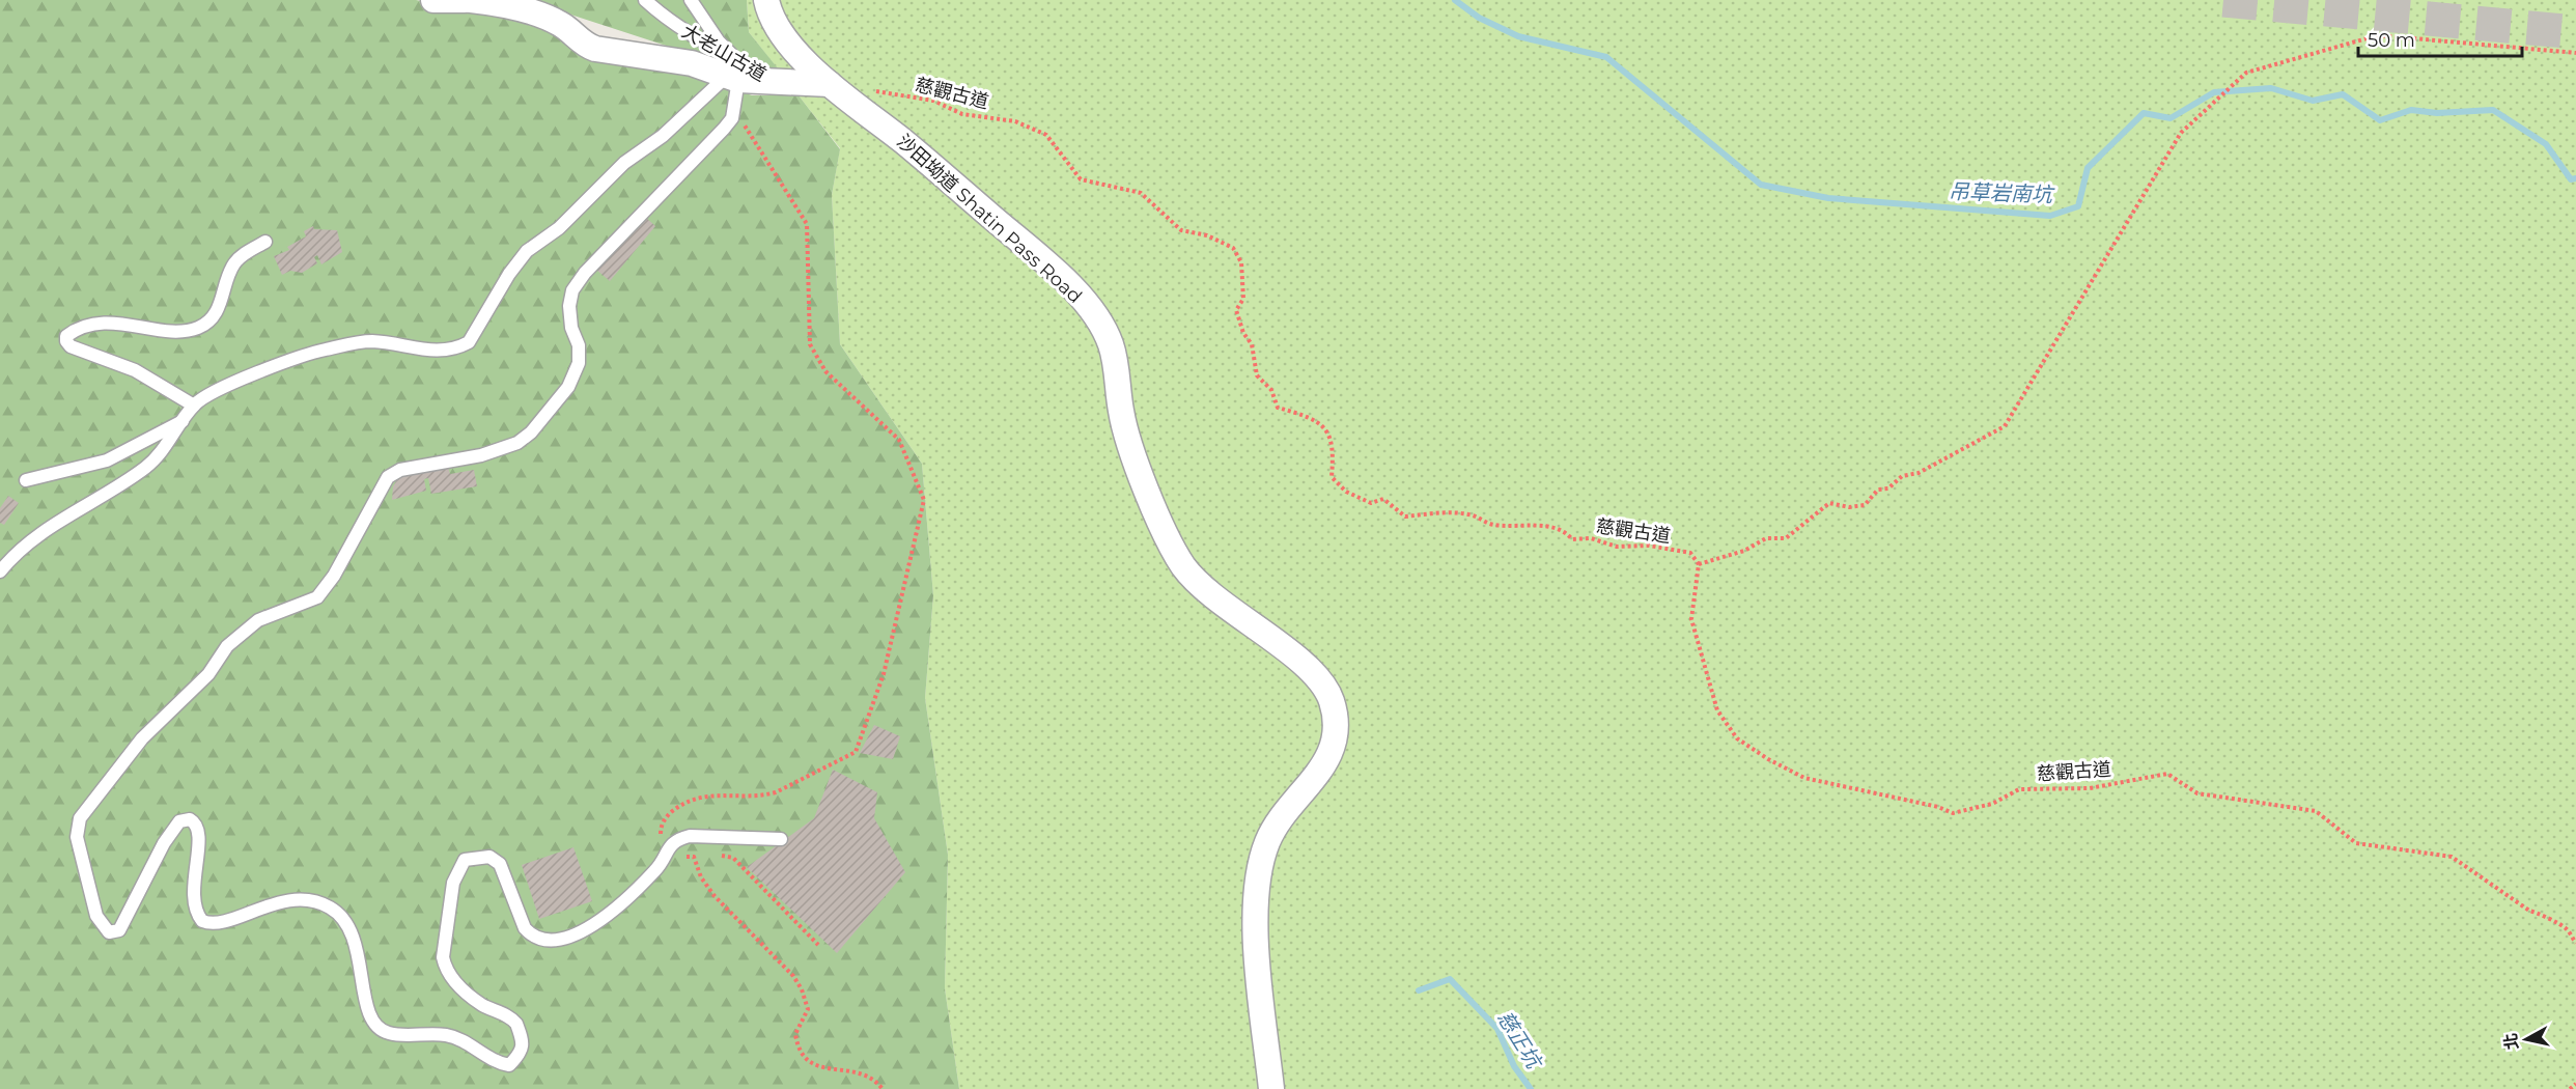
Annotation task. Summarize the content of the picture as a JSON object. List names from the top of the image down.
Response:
{
  "streets": {
    "street": ["沙田坳道 Shatin Pass Road"],
    "lane": ["大老山古道"],
    "path": ["慈觀古道"]
  },
  "water": ["吊草岩南坑", "慈正坑"],
  "scale_bar": "50 m",
  "north": "left"
}
